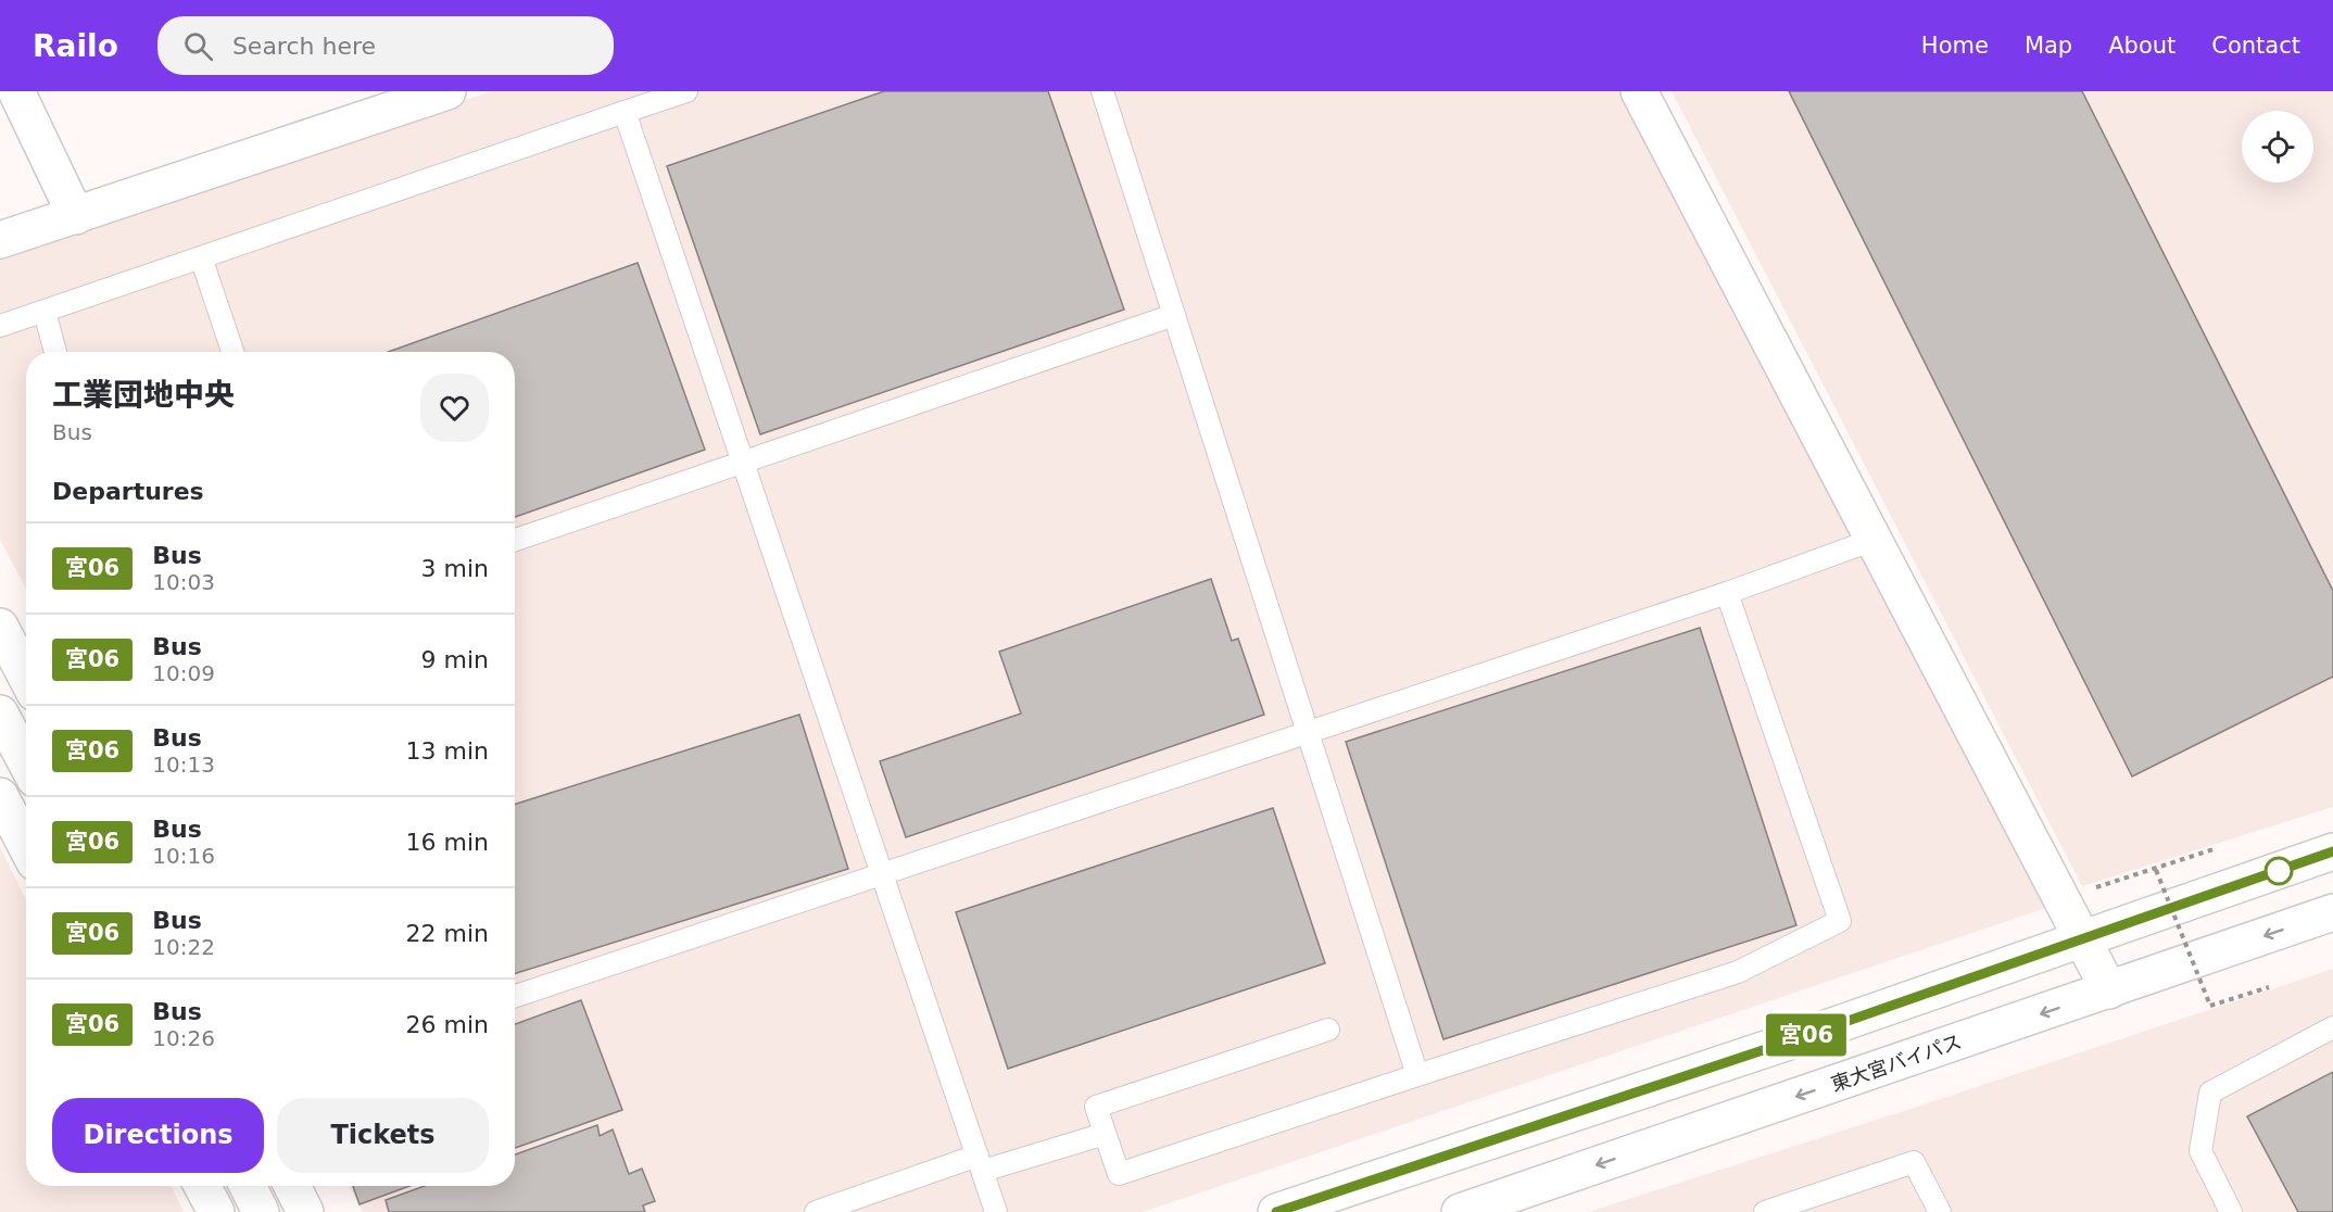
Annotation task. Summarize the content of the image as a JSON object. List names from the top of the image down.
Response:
{
  "streets": {
    "main road": ["東大宮バイパス"]
  },
  "lines": ["bus line 宮06"],
  "page": {
    "header": "Railo",
    "search": "Search here",
    "nav": [
      "Home",
      "Map",
      "About",
      "Contact"
    ],
    "on_map": "宮06",
    "heading": [
      ["工業団地中央", "Bus"],
      "Departures"
    ],
    "list": [
      {
        "mark": "宮06",
        "name": "Bus",
        "note": "10:03",
        "value": "3 min"
      },
      {
        "mark": "宮06",
        "name": "Bus",
        "note": "10:09",
        "value": "9 min"
      },
      {
        "mark": "宮06",
        "name": "Bus",
        "note": "10:13",
        "value": "13 min"
      },
      {
        "mark": "宮06",
        "name": "Bus",
        "note": "10:16",
        "value": "16 min"
      },
      {
        "mark": "宮06",
        "name": "Bus",
        "note": "10:22",
        "value": "22 min"
      },
      {
        "mark": "宮06",
        "name": "Bus",
        "note": "10:26",
        "value": "26 min"
      }
    ],
    "buttons": ["Directions", "Tickets"]
  }
}
